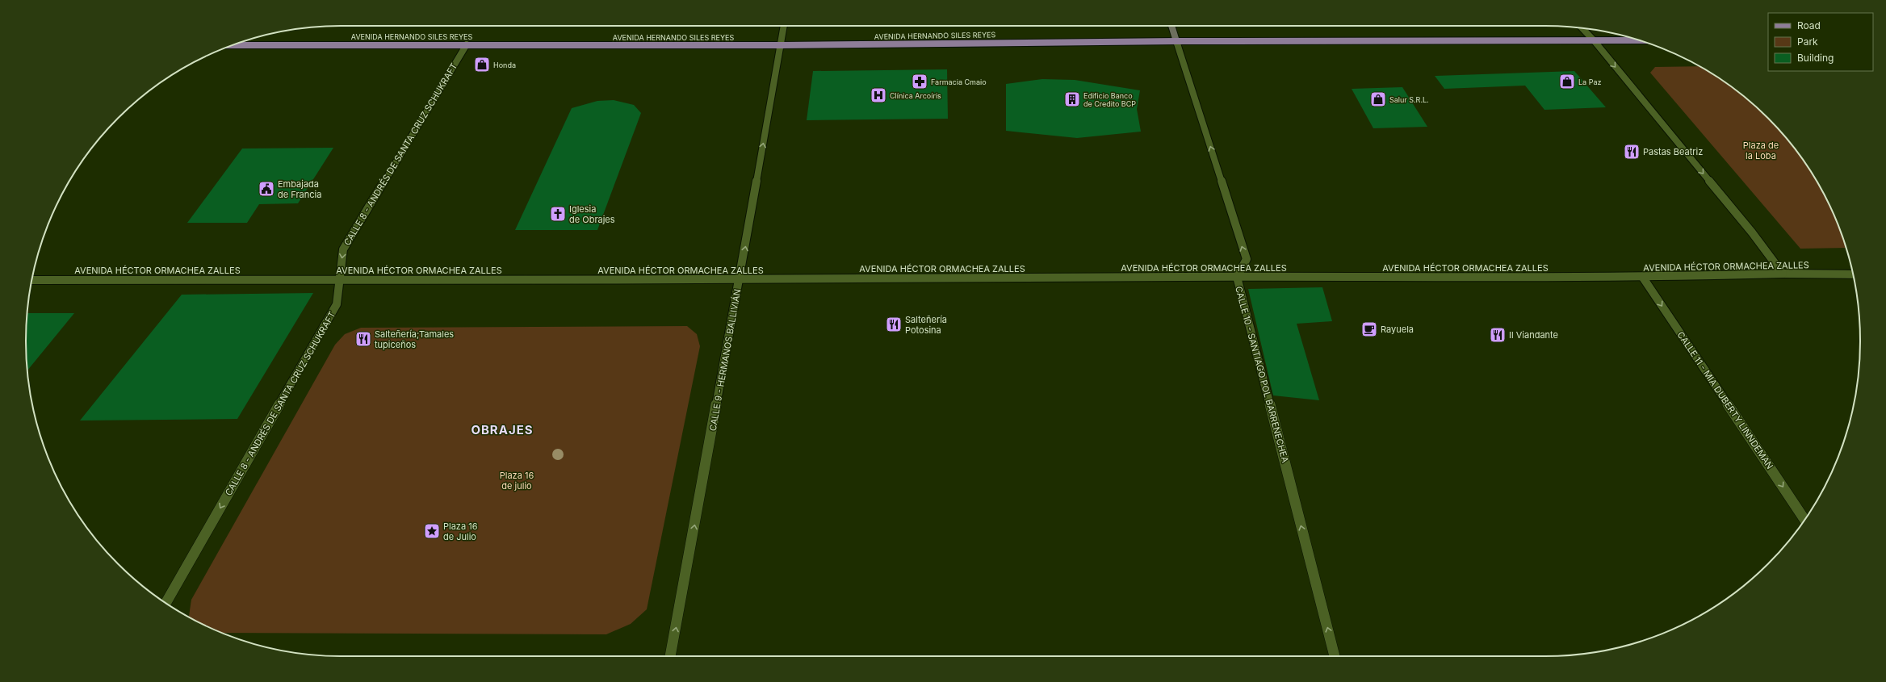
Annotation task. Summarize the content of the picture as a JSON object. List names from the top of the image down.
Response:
{
  "streets": {
    "main road": ["AVENIDA HERNANDO SILES REYES", "CALLE 10 - SANTIAGO POL BARRENECHEA"],
    "street": [
      "CALLE 8 - ANDRÉS DE SANTA CRUZ SCHUKRAFT",
      "AVENIDA HÉCTOR ORMACHEA ZALLES",
      "CALLE 9 - HERMANOS BALLIVIÁN",
      "CALLE 11 - MIA DUBERTY LINNDEMAN"
    ]
  },
  "crossings": [
    ["AVENIDA HERNANDO SILES REYES", "CALLE 8 - ANDRÉS DE SANTA CRUZ SCHUKRAFT"],
    ["AVENIDA HERNANDO SILES REYES", "CALLE 9 - HERMANOS BALLIVIÁN"],
    ["AVENIDA HERNANDO SILES REYES", "CALLE 10 - SANTIAGO POL BARRENECHEA"],
    ["CALLE 8 - ANDRÉS DE SANTA CRUZ SCHUKRAFT", "AVENIDA HÉCTOR ORMACHEA ZALLES"],
    ["AVENIDA HÉCTOR ORMACHEA ZALLES", "CALLE 9 - HERMANOS BALLIVIÁN"],
    ["AVENIDA HÉCTOR ORMACHEA ZALLES", "CALLE 10 - SANTIAGO POL BARRENECHEA"],
    ["AVENIDA HÉCTOR ORMACHEA ZALLES", "CALLE 11 - MIA DUBERTY LINNDEMAN"]
  ],
  "one_way": [
    "CALLE 8 - ANDRÉS DE SANTA CRUZ SCHUKRAFT",
    "CALLE 9 - HERMANOS BALLIVIÁN",
    "CALLE 10 - SANTIAGO POL BARRENECHEA",
    "CALLE 11 - MIA DUBERTY LINNDEMAN"
  ],
  "districts": ["OBRAJES"],
  "parks": ["Plaza de la Loba", "Plaza 16 de julio"],
  "places": {
    "shop": ["Honda", "La Paz", "Salur S.R.L."],
    "pharmacy": ["Farmacia Cmaio"],
    "hospital": ["Clínica Arcoíris"],
    "building": ["Edificio Banco de Credito BCP"],
    "restaurant": [
      "Pastas Beatriz",
      "Salteñería Potosina",
      "Il Viandante",
      "Salteñería;Tamales tupiceños"
    ],
    "public building": ["Embajada de Francia"],
    "church": ["Iglesia de Obrajes"],
    "cafe": ["Rayuela"],
    "place": ["Plaza 16 de Julio"]
  },
  "legend": ["Road", "Park", "Building"]
}
